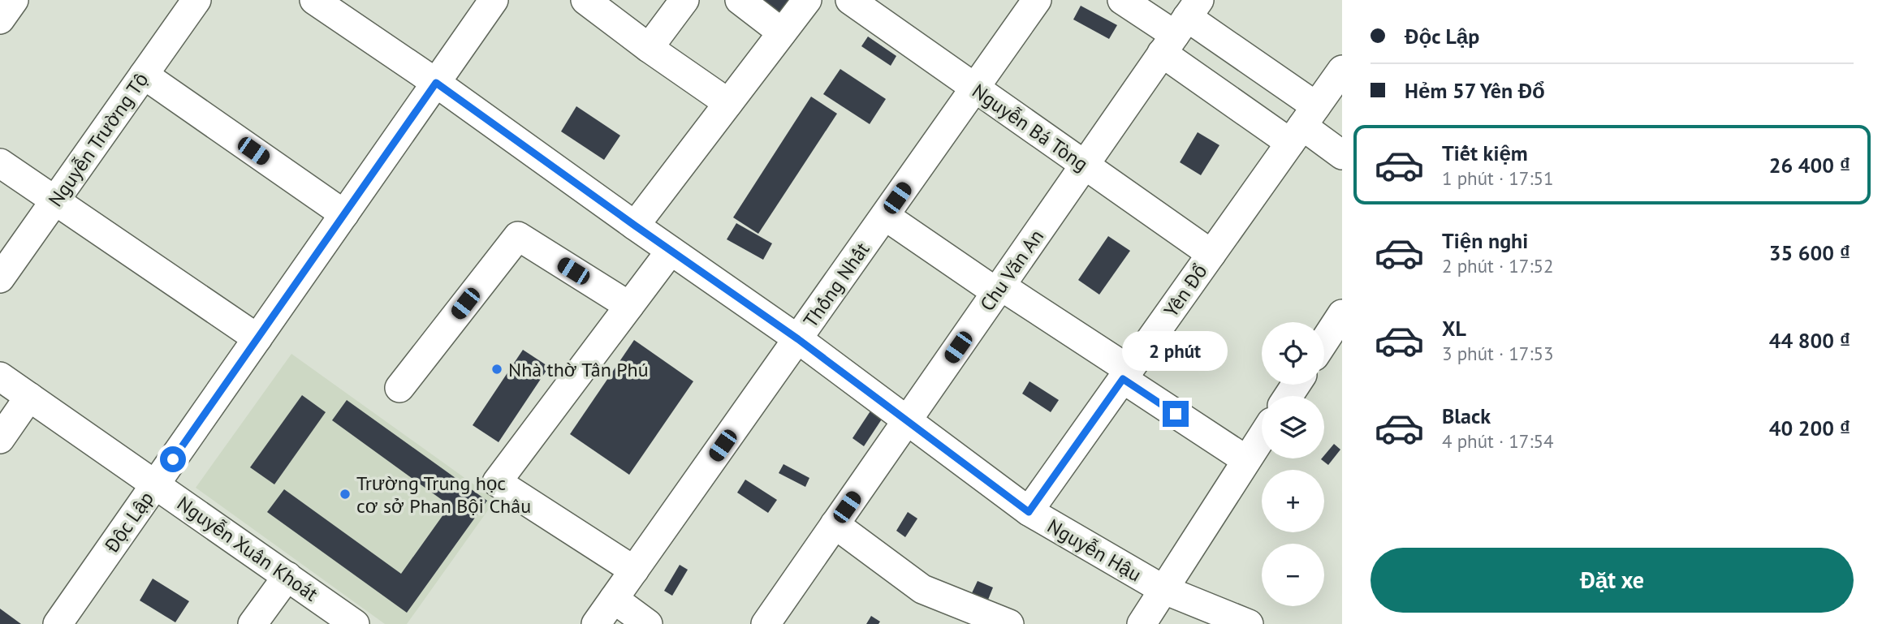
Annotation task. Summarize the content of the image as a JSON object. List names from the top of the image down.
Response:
{
  "streets": {
    "street": [
      "Nguyễn Bá Tòng",
      "Nguyễn Trường Tộ",
      "Chu Văn An",
      "Thống Nhất",
      "Yên Đổ",
      "Độc Lập",
      "Nguyễn Xuân Khoát",
      "Nguyễn Hậu"
    ]
  },
  "crossings": [
    ["Nguyễn Bá Tòng", "Chu Văn An"],
    ["Nguyễn Bá Tòng", "Thống Nhất"],
    ["Nguyễn Bá Tòng", "Yên Đổ"],
    ["Chu Văn An", "Nguyễn Hậu"],
    ["Thống Nhất", "Nguyễn Hậu"],
    ["Yên Đổ", "Nguyễn Hậu"],
    ["Độc Lập", "Nguyễn Xuân Khoát"],
    ["Độc Lập", "Nguyễn Hậu"]
  ],
  "places": ["Nhà thờ Tân Phú", "Trường Trung học cơ sở Phan Bội Châu"],
  "page": {
    "banner": ["Độc Lập", "Hẻm 57 Yên Đổ"],
    "list": [
      {
        "name": "Tiết kiệm",
        "note": "1 phút · 17:51",
        "value": "26 400 ₫"
      },
      {
        "name": "Tiện nghi",
        "note": "2 phút · 17:52",
        "value": "35 600 ₫"
      },
      {
        "name": "XL",
        "note": "3 phút · 17:53",
        "value": "44 800 ₫"
      },
      {
        "name": "Black",
        "note": "4 phút · 17:54",
        "value": "40 200 ₫"
      }
    ],
    "map_buttons": ["+", "−"],
    "bubble": "2 phút",
    "buttons": "Đặt xe"
  }
}
